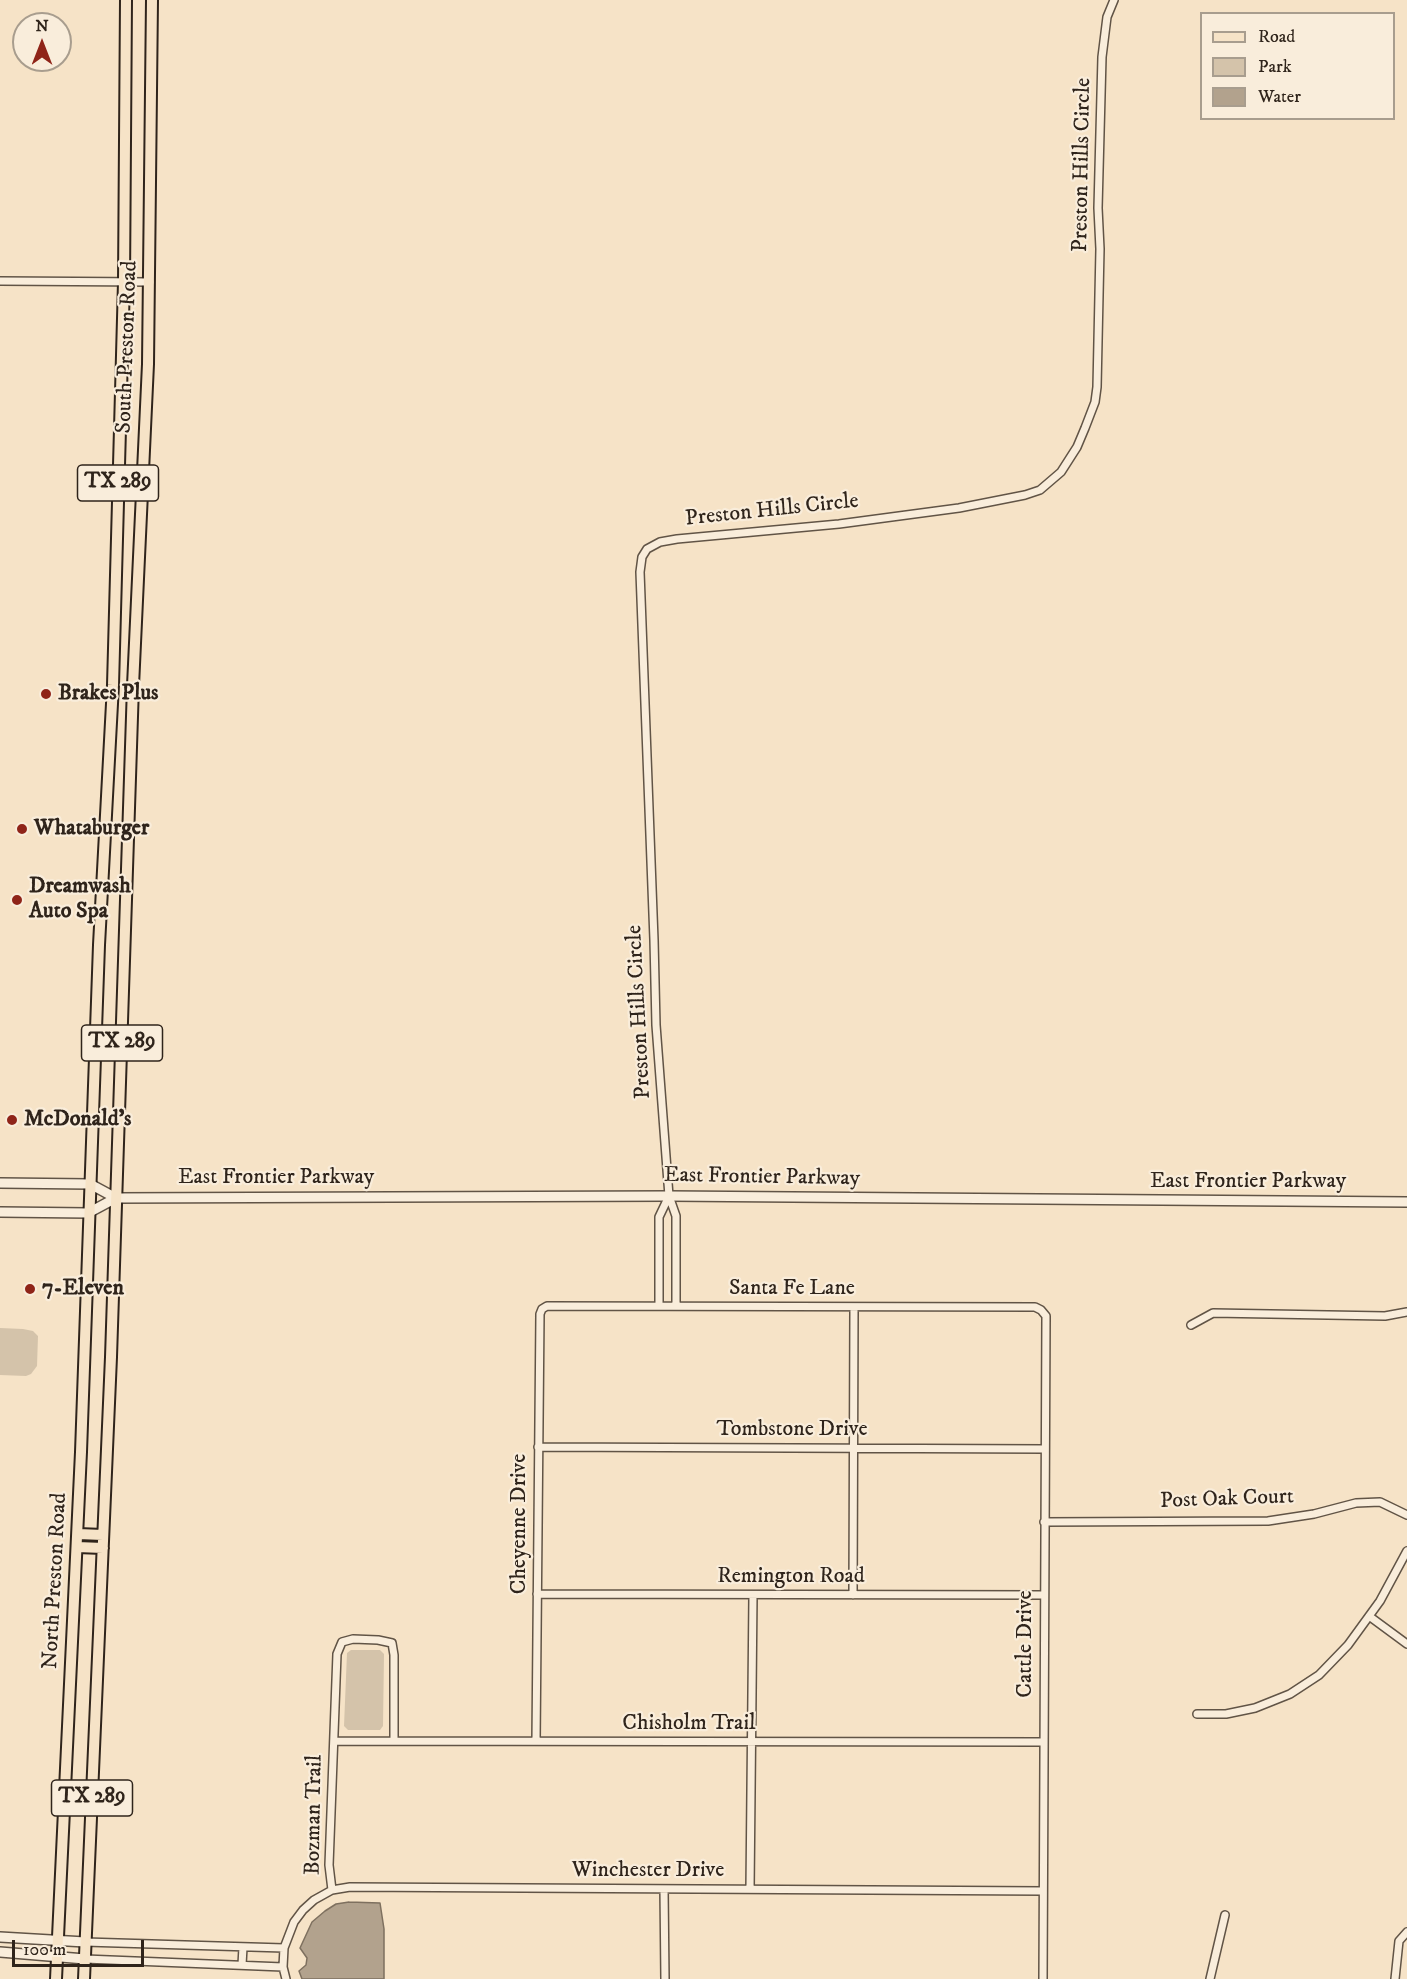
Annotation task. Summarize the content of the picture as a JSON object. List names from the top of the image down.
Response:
{
  "streets": {
    "main road": ["South Preston Road", "TX 289", "North Preston Road"],
    "street": [
      "Preston Hills Circle",
      "East Frontier Parkway",
      "Santa Fe Lane",
      "Tombstone Drive",
      "Post Oak Court",
      "Cheyenne Drive",
      "Remington Road",
      "Cattle Drive",
      "Chisholm Trail",
      "Bozman Trail",
      "Winchester Drive"
    ]
  },
  "crossings": [
    ["Preston Hills Circle", "East Frontier Parkway"],
    ["South Preston Road", "East Frontier Parkway"],
    ["South Preston Road", "North Preston Road"],
    ["East Frontier Parkway", "North Preston Road"],
    ["Santa Fe Lane", "Cheyenne Drive"],
    ["Santa Fe Lane", "Cattle Drive"],
    ["Tombstone Drive", "Cheyenne Drive"],
    ["Tombstone Drive", "Cattle Drive"],
    ["Post Oak Court", "Cattle Drive"],
    ["Cheyenne Drive", "Remington Road"],
    ["Cheyenne Drive", "Chisholm Trail"],
    ["Remington Road", "Cattle Drive"],
    ["Cattle Drive", "Chisholm Trail"],
    ["Cattle Drive", "Winchester Drive"],
    ["Chisholm Trail", "Bozman Trail"],
    ["Bozman Trail", "Winchester Drive"]
  ],
  "places": [
    "Brakes Plus",
    "Whataburger",
    "Dreamwash Auto Spa",
    "McDonald's",
    "7-Eleven"
  ],
  "legend": ["Road", "Park", "Water"],
  "scale_bar": "100 m",
  "north": "top"
}
